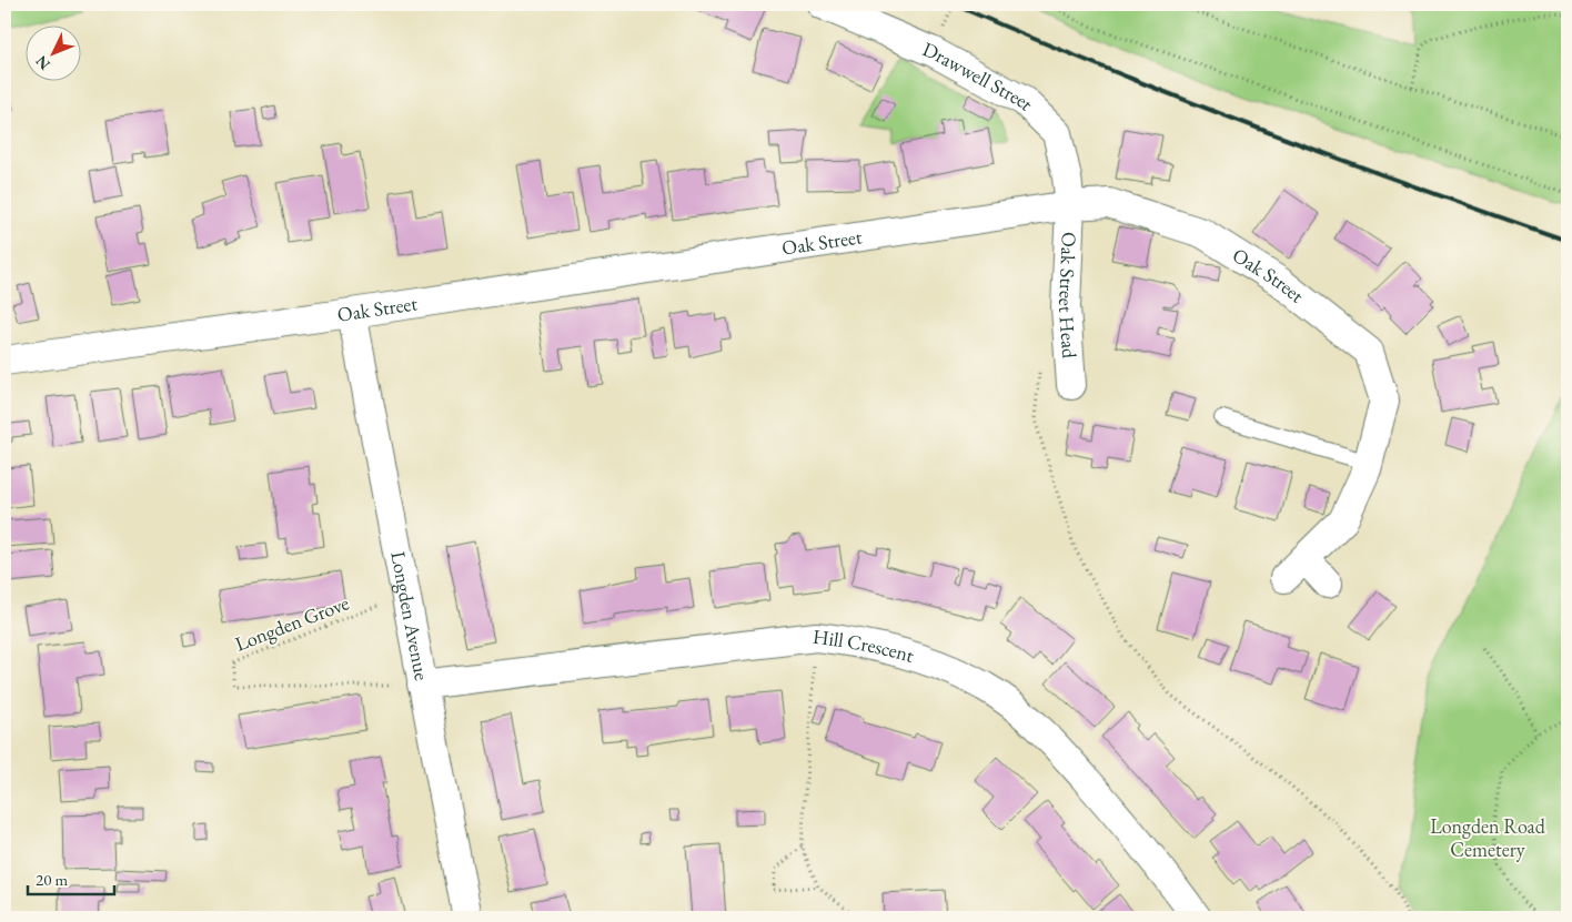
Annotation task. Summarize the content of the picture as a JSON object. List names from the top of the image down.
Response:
{
  "streets": {
    "street": [
      "Drawwell Street",
      "Oak Street",
      "Oak Street Head",
      "Longden Avenue",
      "Hill Crescent"
    ],
    "path": ["Longden Grove"]
  },
  "crossings": [
    ["Drawwell Street", "Oak Street"],
    ["Drawwell Street", "Oak Street Head"],
    ["Oak Street", "Oak Street Head"],
    ["Oak Street", "Longden Avenue"],
    ["Longden Avenue", "Longden Grove"],
    ["Longden Avenue", "Hill Crescent"],
    ["Longden Grove", "Hill Crescent"]
  ],
  "parks": ["Longden Road Cemetery"],
  "scale_bar": "20 m",
  "north": "bottom left"
}
